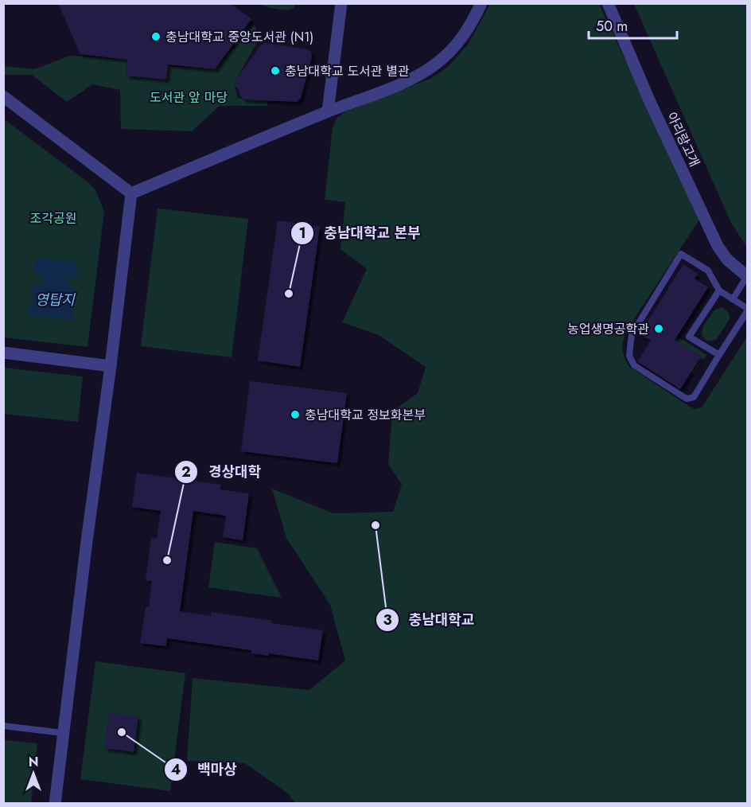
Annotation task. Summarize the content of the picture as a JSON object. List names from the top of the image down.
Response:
{
  "streets": {
    "street": ["아리랑고개"]
  },
  "water": ["영탑지"],
  "parks": ["도서관 앞 마당", "조각공원"],
  "places": [
    "충남대학교 중앙도서관 (N1)",
    "충남대학교 도서관 별관",
    "충남대학교 본부",
    "농업생명공학관",
    "충남대학교 정보화본부",
    "충남대학교",
    "경상대학",
    "백마상"
  ],
  "scale_bar": "50 m",
  "north": "top"
}
